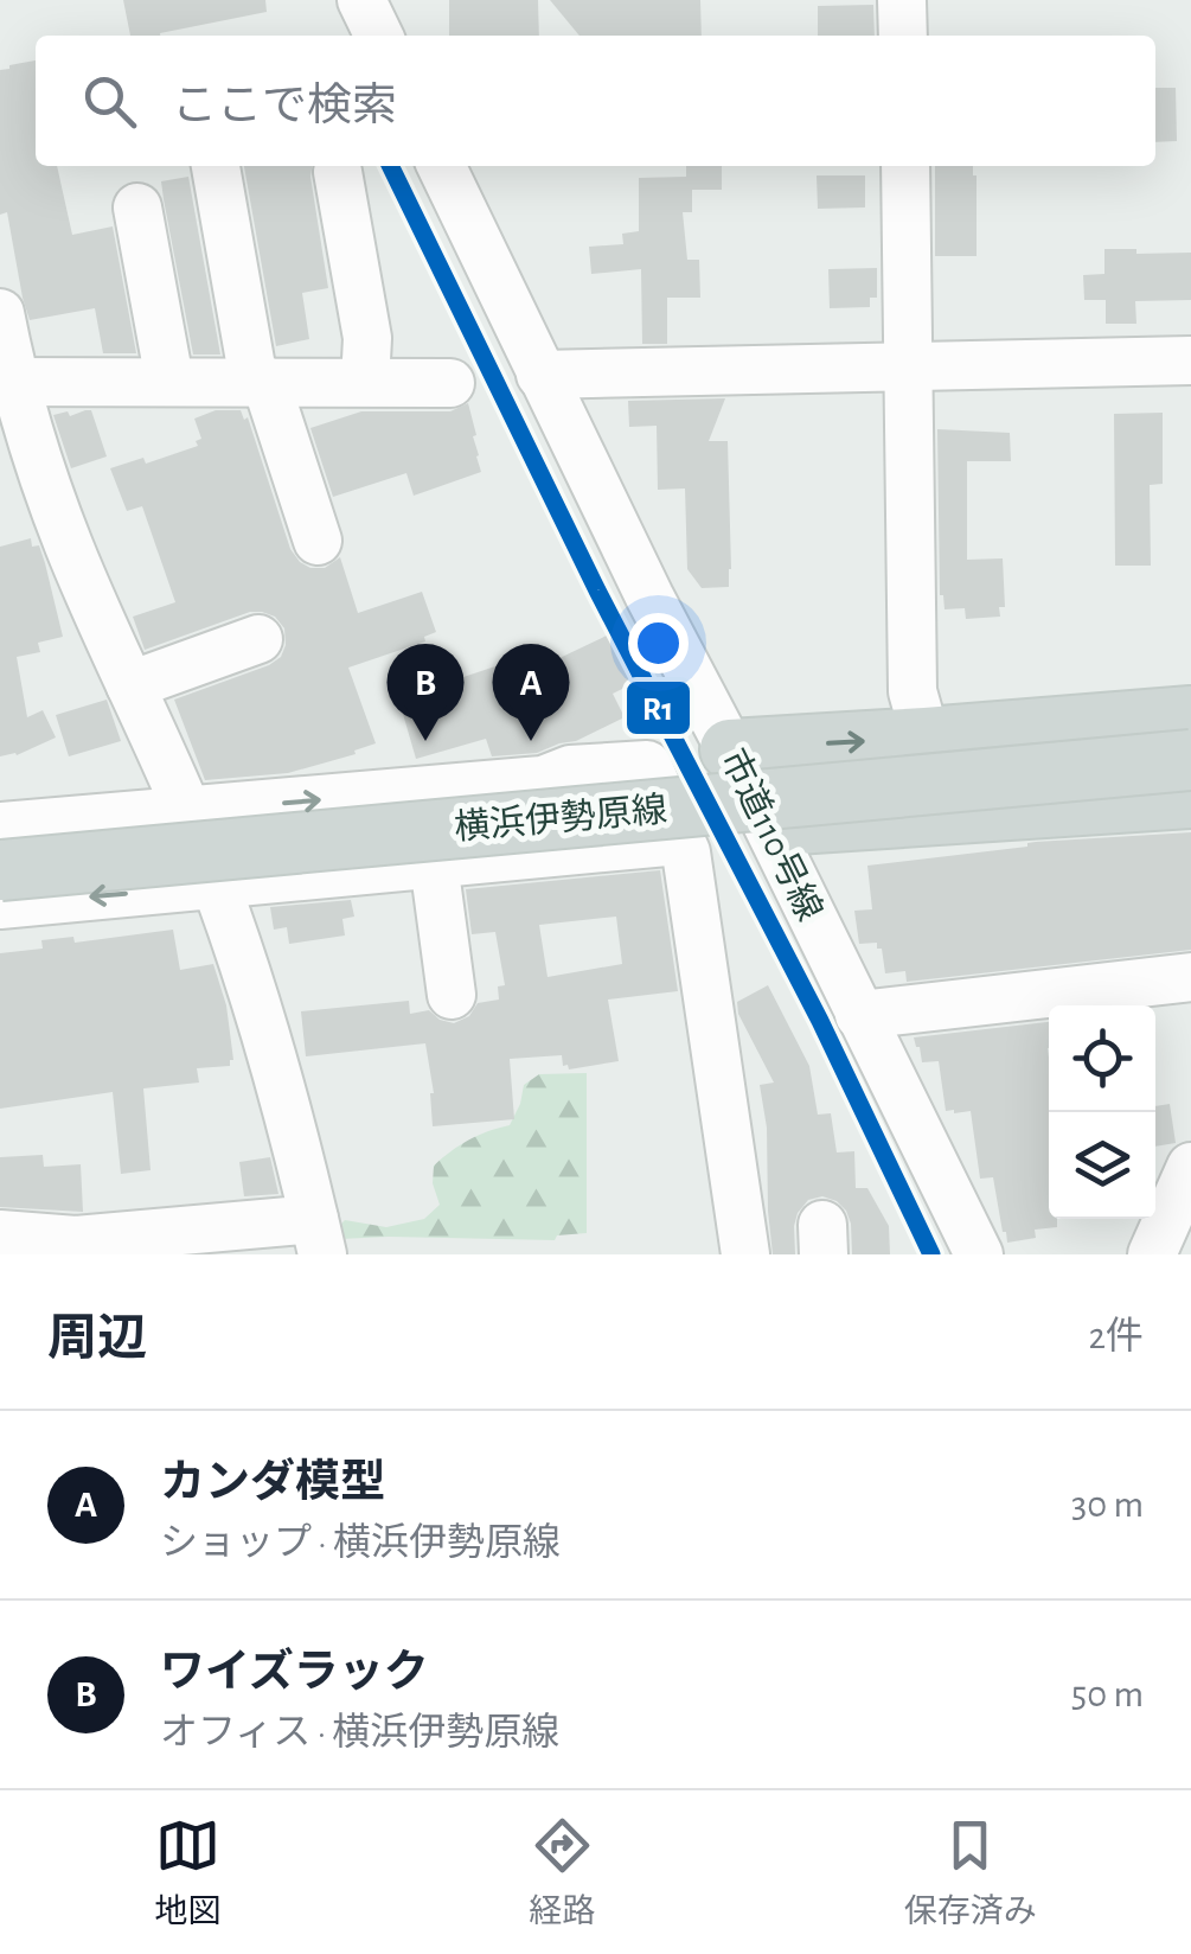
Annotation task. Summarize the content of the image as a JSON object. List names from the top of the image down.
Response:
{
  "streets": {
    "main road": ["横浜伊勢原線"],
    "street": ["市道110号線"]
  },
  "lines": ["transit line R1"],
  "page": {
    "search": "ここで検索",
    "pins": ["A", "B"],
    "heading": ["周辺", "2件"],
    "list": [
      {
        "mark": "A",
        "name": "カンダ模型",
        "note": "ショップ · 横浜伊勢原線",
        "value": "30 m"
      },
      {
        "mark": "B",
        "name": "ワイズラック",
        "note": "オフィス · 横浜伊勢原線",
        "value": "50 m"
      }
    ],
    "nav": ["地図", "経路", "保存済み"]
  }
}
